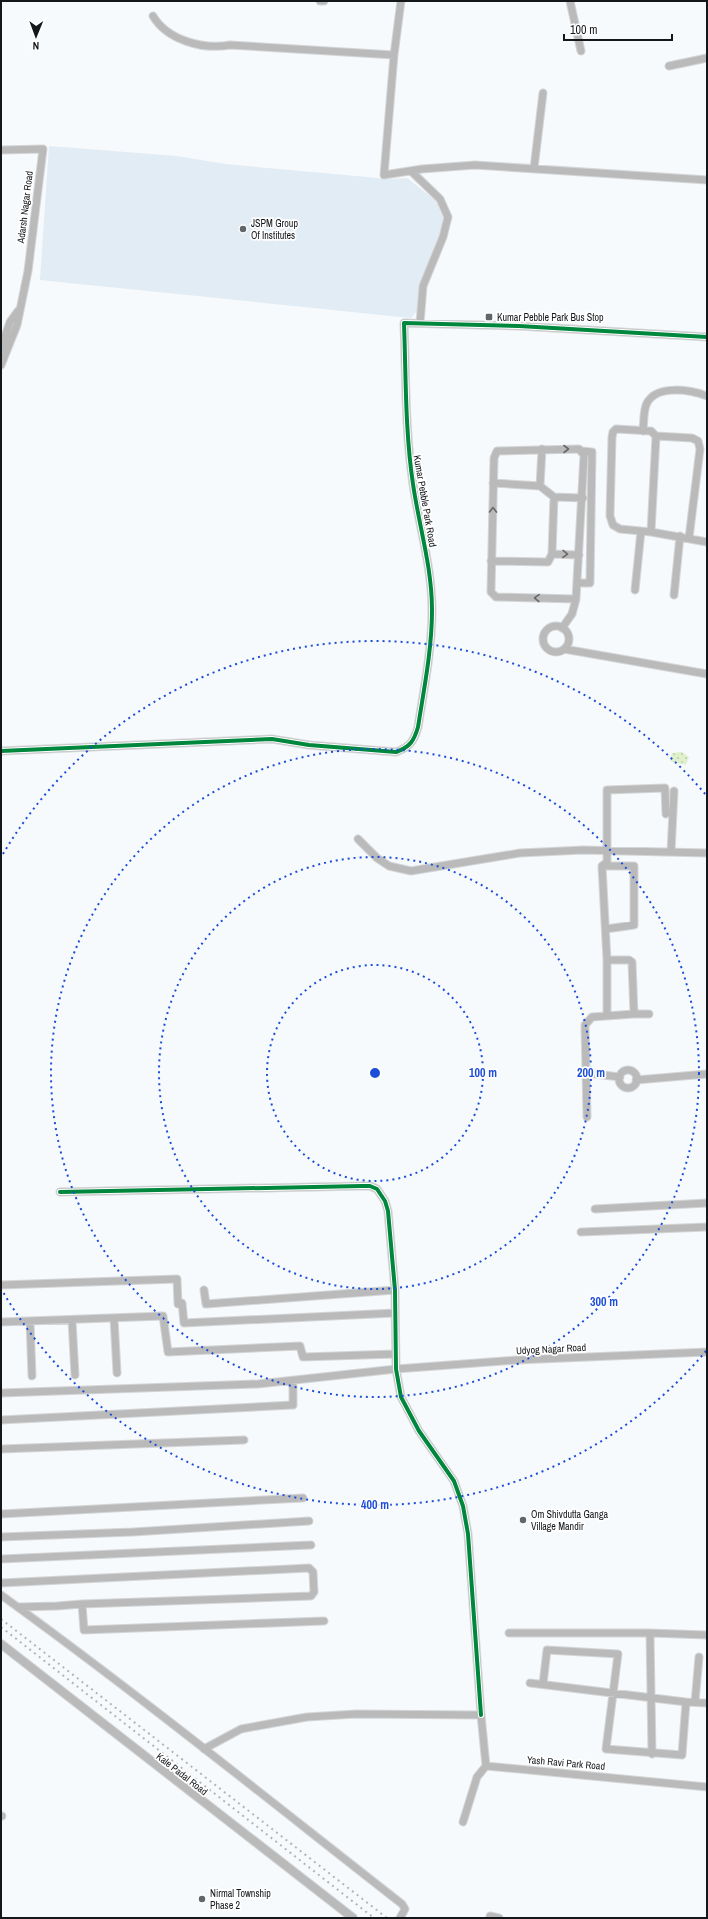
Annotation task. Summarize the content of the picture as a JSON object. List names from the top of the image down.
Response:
{
  "streets": {
    "street": [
      "Adarsh Nagar Road",
      "Kumar Pebble Park Road",
      "Udyog Nagar Road",
      "Yash Ravi Park Road",
      "Kale Padal Road"
    ]
  },
  "places": {
    "other": ["JSPM Group Of Institutes", "Om Shivdutta Ganga Village Mandir", "Nirmal Township Phase 2"],
    "transit": ["Kumar Pebble Park Bus Stop"]
  },
  "scale_bar": "100 m",
  "north": "bottom",
  "rings": [
    "100 m",
    "200 m",
    "300 m",
    "400 m"
  ]
}
